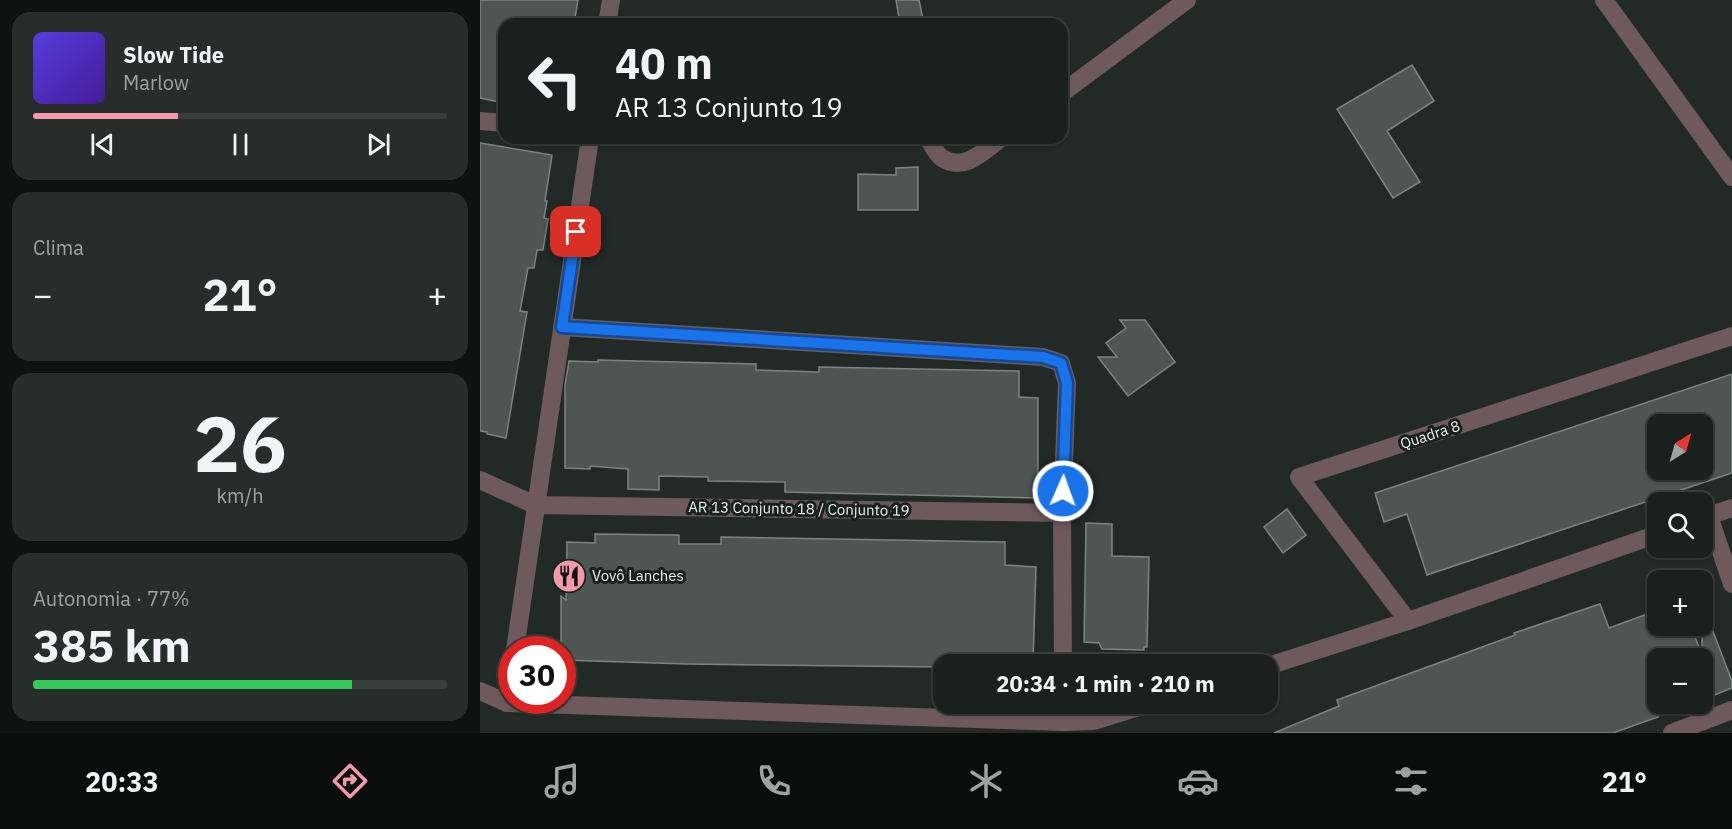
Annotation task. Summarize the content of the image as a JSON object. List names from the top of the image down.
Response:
{
  "streets": {
    "street": ["Quadra 8", "AR 13 Conjunto 18 / Conjunto 19"]
  },
  "places": {
    "restaurant": ["Vovô Lanches"]
  },
  "north": "top right",
  "page": {
    "turn": ["40 m", "AR 13 Conjunto 19"],
    "song": ["Slow Tide", "Marlow"],
    "tile": [
      "Clima",
      ["26", "km/h"],
      ["Autonomia · 77%", "385 km"]
    ],
    "heat": ["−", "21°", "+"],
    "map_buttons": ["+", "−"],
    "limit": "30",
    "trip": "20:34 · 1 min · 210 m",
    "tabs": ["20:33", "21°"]
  }
}
